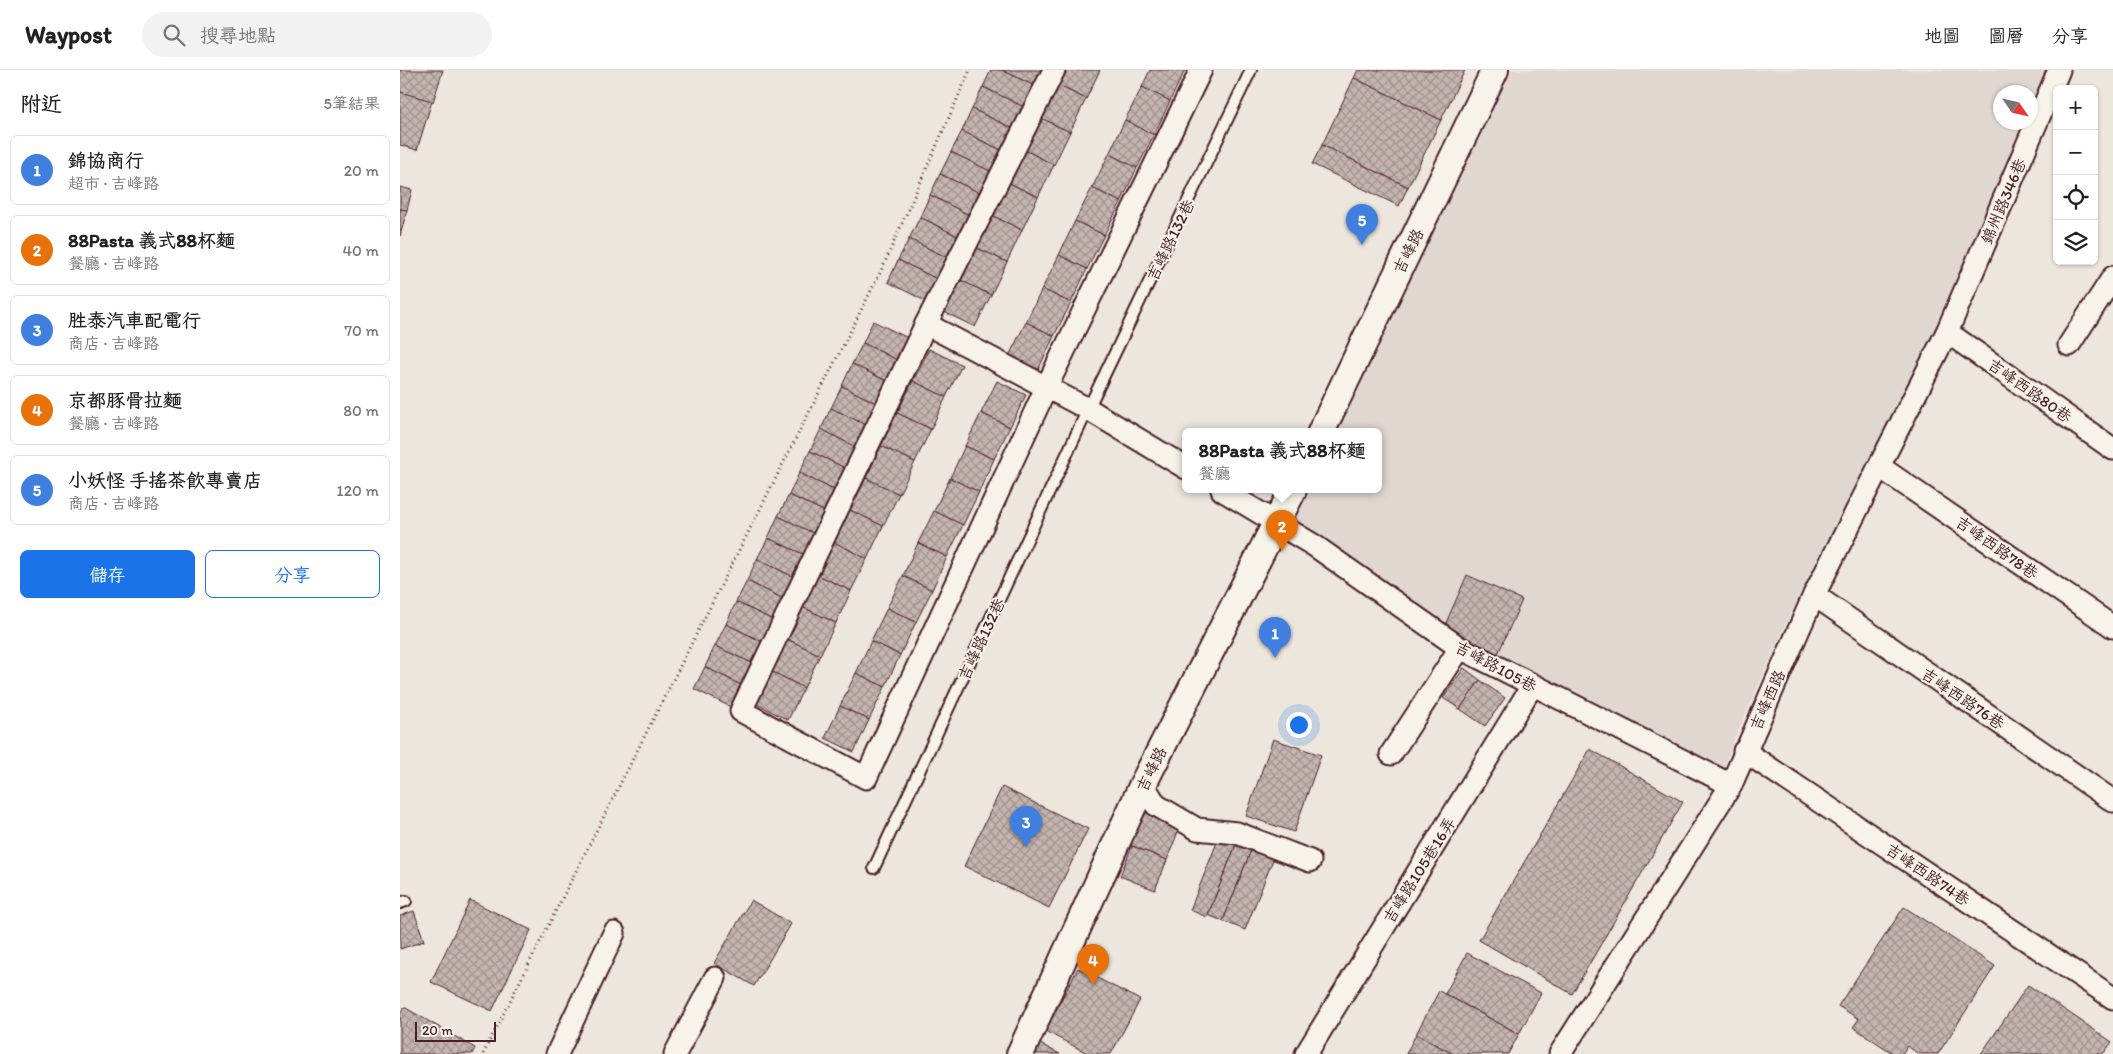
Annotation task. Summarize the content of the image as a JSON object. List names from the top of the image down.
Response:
{
  "streets": {
    "street": [
      "錦州路346巷",
      "吉峰路",
      "吉峰西路80巷",
      "吉峰西路78巷",
      "吉峰路105巷",
      "吉峰西路76巷",
      "吉峰西路",
      "吉峰路105巷16弄",
      "吉峰西路74巷"
    ],
    "lane": ["吉峰路132巷"]
  },
  "crossings": [
    ["錦州路346巷", "吉峰西路80巷"],
    ["錦州路346巷", "吉峰西路"],
    ["吉峰路", "吉峰路105巷"],
    ["吉峰西路80巷", "吉峰西路"],
    ["吉峰西路78巷", "吉峰西路"],
    ["吉峰路105巷", "吉峰西路"],
    ["吉峰路105巷", "吉峰路105巷16弄"],
    ["吉峰西路76巷", "吉峰西路"],
    ["吉峰西路", "吉峰西路74巷"]
  ],
  "scale_bar": "20 m",
  "north": "bottom right",
  "page": {
    "header": "Waypost",
    "search": "搜尋地點",
    "nav": ["地圖", "圖層", "分享"],
    "heading": ["附近", "5筆結果"],
    "map_buttons": ["+", "−"],
    "list": [
      {
        "mark": "1",
        "name": "錦協商行",
        "note": "超市 · 吉峰路",
        "value": "20 m"
      },
      {
        "mark": "2",
        "name": "88Pasta 義式88杯麵",
        "note": "餐廳 · 吉峰路",
        "value": "40 m"
      },
      {
        "mark": "3",
        "name": "胜泰汽車配電行",
        "note": "商店 · 吉峰路",
        "value": "70 m"
      },
      {
        "mark": "4",
        "name": "京都豚骨拉麵",
        "note": "餐廳 · 吉峰路",
        "value": "80 m"
      },
      {
        "mark": "5",
        "name": "小妖怪 手搖茶飲專賣店",
        "note": "商店 · 吉峰路",
        "value": "120 m"
      }
    ],
    "pins": [
      "5",
      "2",
      "1",
      "3",
      "4"
    ],
    "popup": ["88Pasta 義式88杯麵", "餐廳"],
    "buttons": ["儲存", "分享"],
    "scale": "20 m"
  }
}
